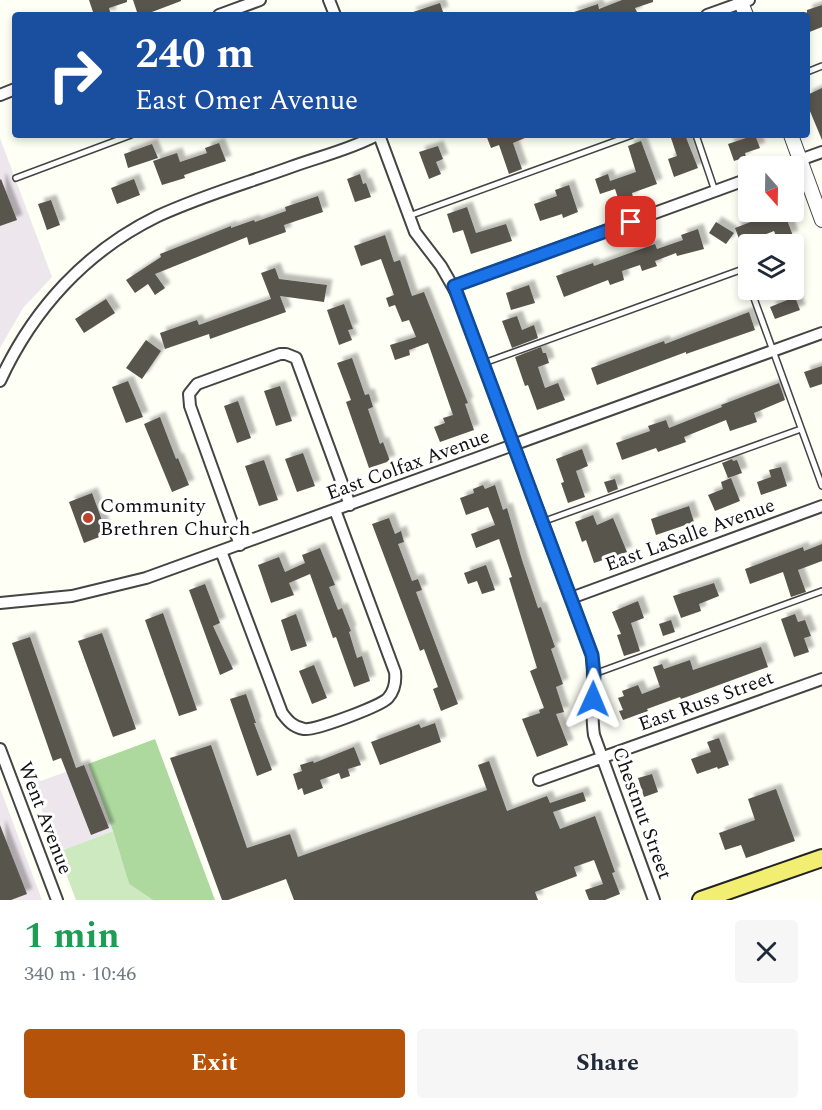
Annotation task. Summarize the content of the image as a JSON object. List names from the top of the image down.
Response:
{
  "streets": {
    "street": [
      "East Colfax Avenue",
      "East LaSalle Avenue",
      "East Russ Street",
      "Chestnut Street",
      "Went Avenue"
    ]
  },
  "crossings": [
    ["East Colfax Avenue", "Chestnut Street"],
    ["East LaSalle Avenue", "Chestnut Street"],
    ["East Russ Street", "Chestnut Street"]
  ],
  "places": ["Community Brethren Church"],
  "north": "bottom",
  "page": {
    "turn": ["240 m", "East Omer Avenue"],
    "heading": ["1 min", "340 m · 10:46"],
    "buttons": ["Exit", "Share"]
  }
}
